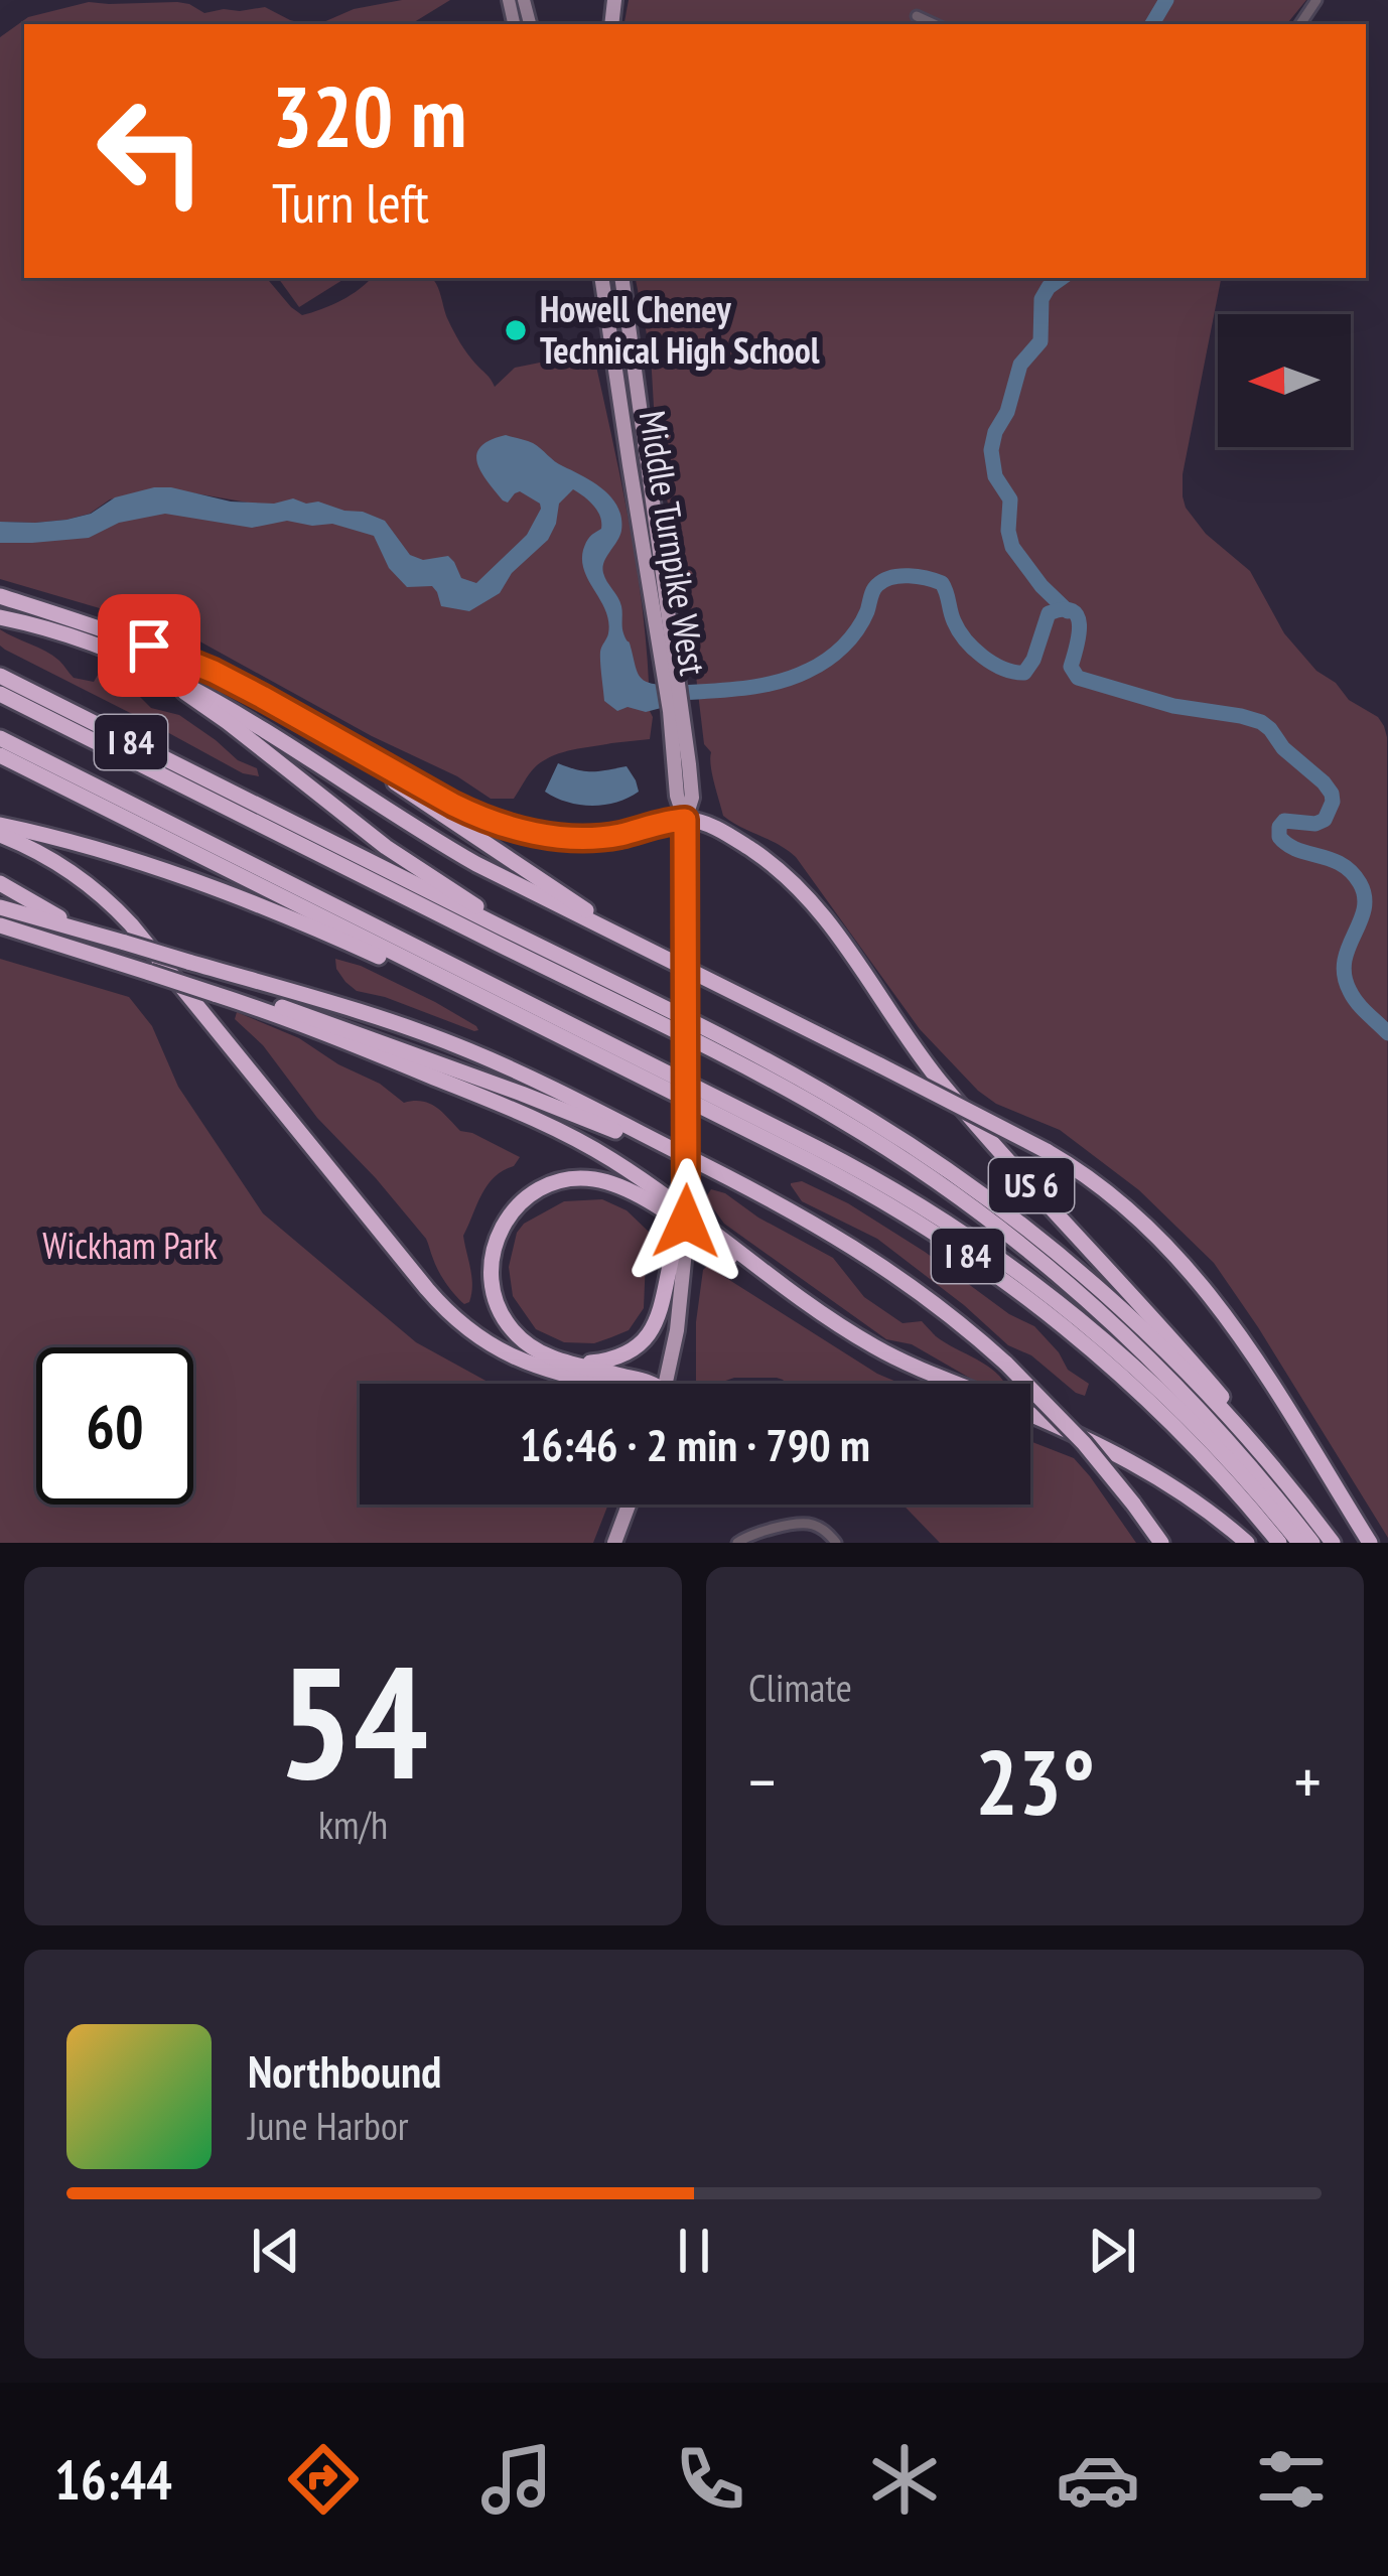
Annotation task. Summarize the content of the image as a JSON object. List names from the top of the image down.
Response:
{
  "streets": {
    "highway": ["I 84", "US 6"],
    "main road": ["Middle Turnpike West"]
  },
  "crossings": [
    ["Middle Turnpike West", "US 6"],
    ["I 84", "US 6"]
  ],
  "parks": ["Wickham Park"],
  "places": ["Howell Cheney Technical High School"],
  "north": "left",
  "page": {
    "turn": ["320 m", "Turn left"],
    "limit": "60",
    "trip": "16:46 · 2 min · 790 m",
    "tile": [
      ["54", "km/h"],
      "Climate"
    ],
    "heat": ["−", "23°", "+"],
    "song": ["Northbound", "June Harbor"],
    "tabs": "16:44"
  }
}
